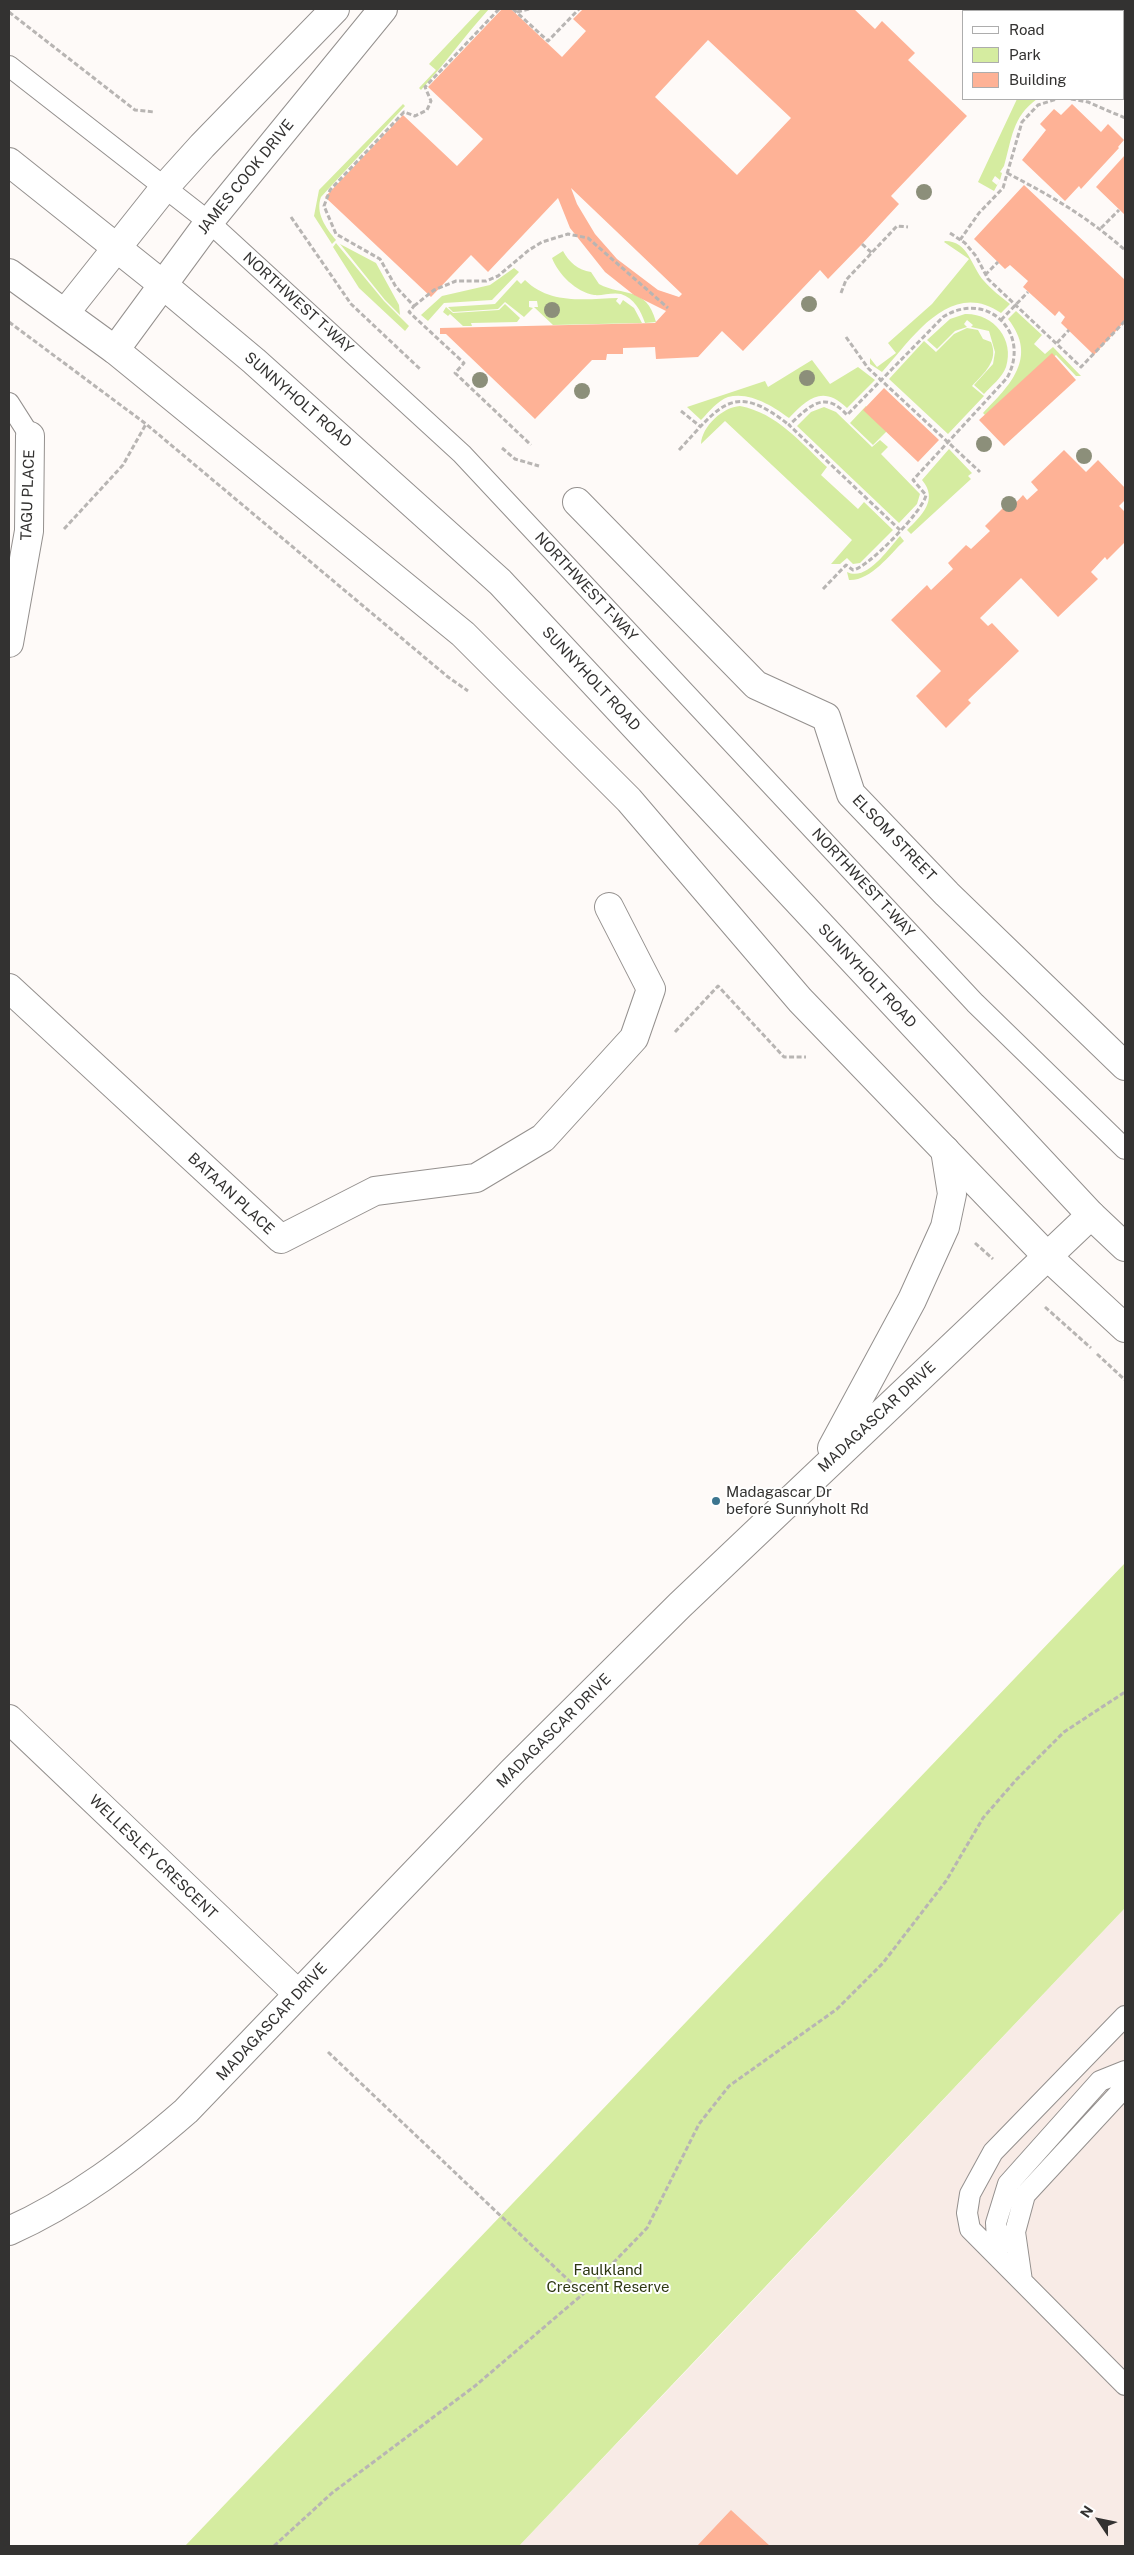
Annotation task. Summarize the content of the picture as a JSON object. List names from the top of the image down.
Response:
{
  "streets": {
    "street": [
      "JAMES COOK DRIVE",
      "SUNNYHOLT ROAD",
      "TAGU PLACE",
      "ELSOM STREET",
      "BATAAN PLACE",
      "MADAGASCAR DRIVE",
      "WELLESLEY CRESCENT"
    ],
    "lane": ["NORTHWEST T-WAY"]
  },
  "crossings": [
    ["JAMES COOK DRIVE", "NORTHWEST T-WAY"],
    ["JAMES COOK DRIVE", "SUNNYHOLT ROAD"],
    ["SUNNYHOLT ROAD", "MADAGASCAR DRIVE"],
    ["MADAGASCAR DRIVE", "WELLESLEY CRESCENT"]
  ],
  "parks": ["Faulkland Crescent Reserve"],
  "places": ["Madagascar Dr before Sunnyholt Rd"],
  "legend": ["Road", "Park", "Building"],
  "north": "top left"
}
